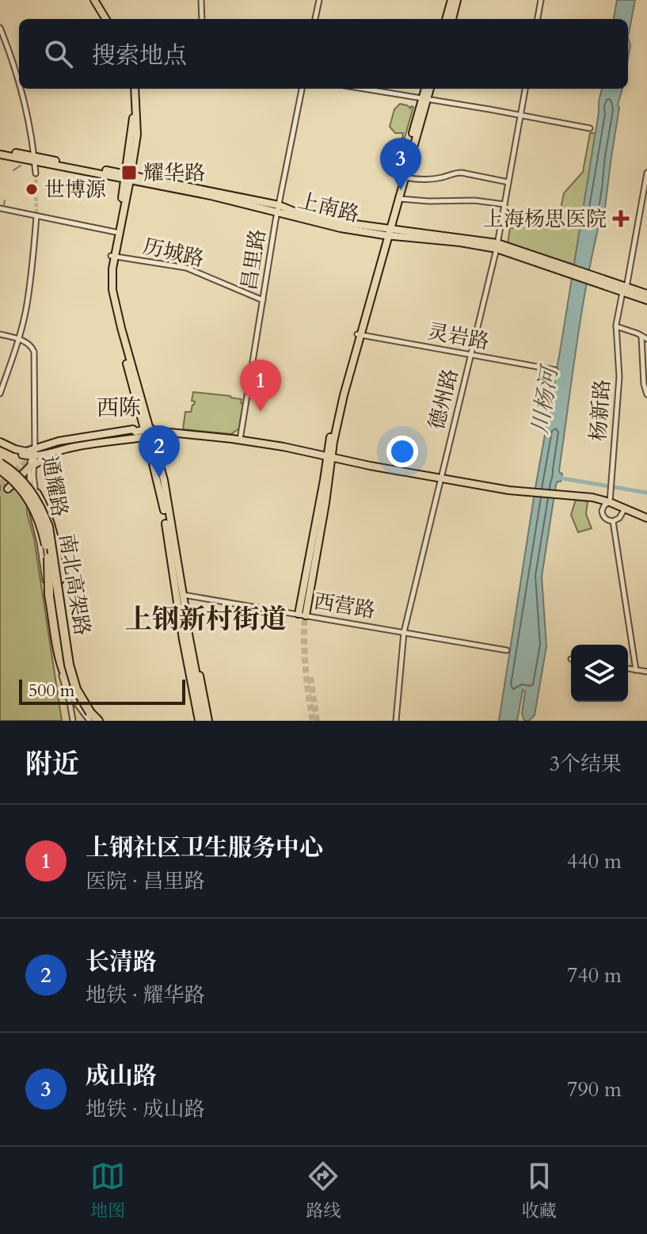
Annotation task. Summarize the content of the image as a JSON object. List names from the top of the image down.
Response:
{
  "streets": {
    "highway": ["南北高架路"],
    "main road": ["上南路"],
    "street": [
      "历城路",
      "昌里路",
      "灵岩路",
      "德州路",
      "杨新路",
      "通耀路",
      "西营路"
    ]
  },
  "crossings": [
    ["上南路", "昌里路"],
    ["上南路", "德州路"],
    ["上南路", "杨新路"],
    ["历城路", "昌里路"],
    ["灵岩路", "德州路"],
    ["德州路", "西营路"],
    ["通耀路", "南北高架路"]
  ],
  "districts": ["西陈", "上钢新村街道"],
  "water": ["川杨河"],
  "places": {
    "transit": ["耀华路"],
    "other": ["世博源"],
    "health": ["上海杨思医院"]
  },
  "scale_bar": "500 m",
  "page": {
    "search": "搜索地点",
    "pins": ["3", "1", "2"],
    "scale": "500 m",
    "heading": ["附近", "3个结果"],
    "list": [
      {
        "mark": "1",
        "name": "上钢社区卫生服务中心",
        "note": "医院 · 昌里路",
        "value": "440 m"
      },
      {
        "mark": "2",
        "name": "长清路",
        "note": "地铁 · 耀华路",
        "value": "740 m"
      },
      {
        "mark": "3",
        "name": "成山路",
        "note": "地铁 · 成山路",
        "value": "790 m"
      }
    ],
    "nav": ["地图", "路线", "收藏"]
  }
}
